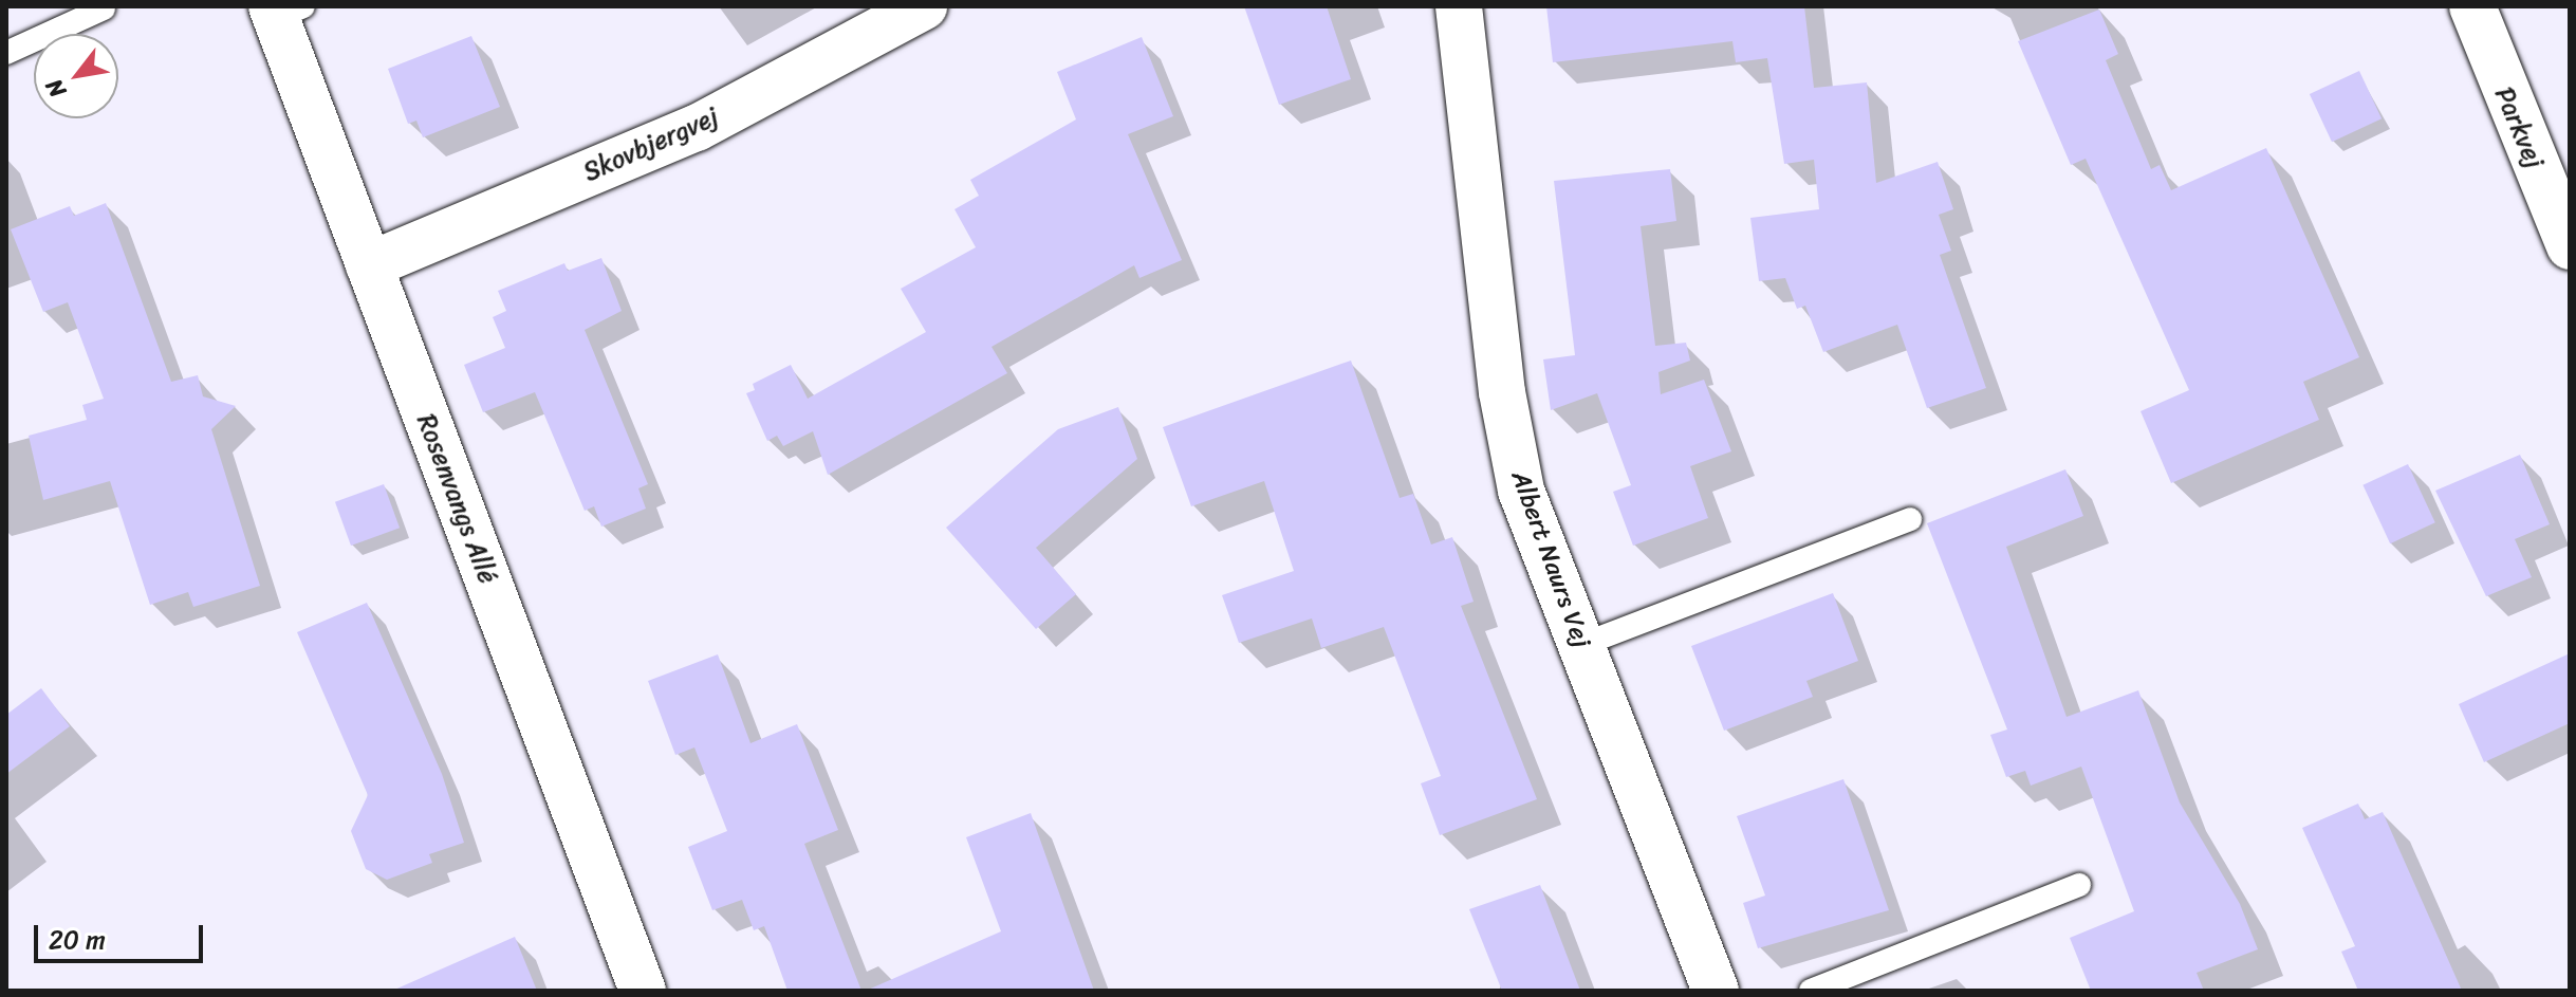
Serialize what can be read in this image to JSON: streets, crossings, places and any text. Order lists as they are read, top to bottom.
{
  "streets": {
    "street": [
      "Parkvej",
      "Skovbjergvej",
      "Rosenvangs Allé",
      "Albert Naurs Vej"
    ]
  },
  "crossings": [
    ["Skovbjergvej", "Rosenvangs Allé"]
  ],
  "scale_bar": "20 m",
  "north": "bottom left"
}
